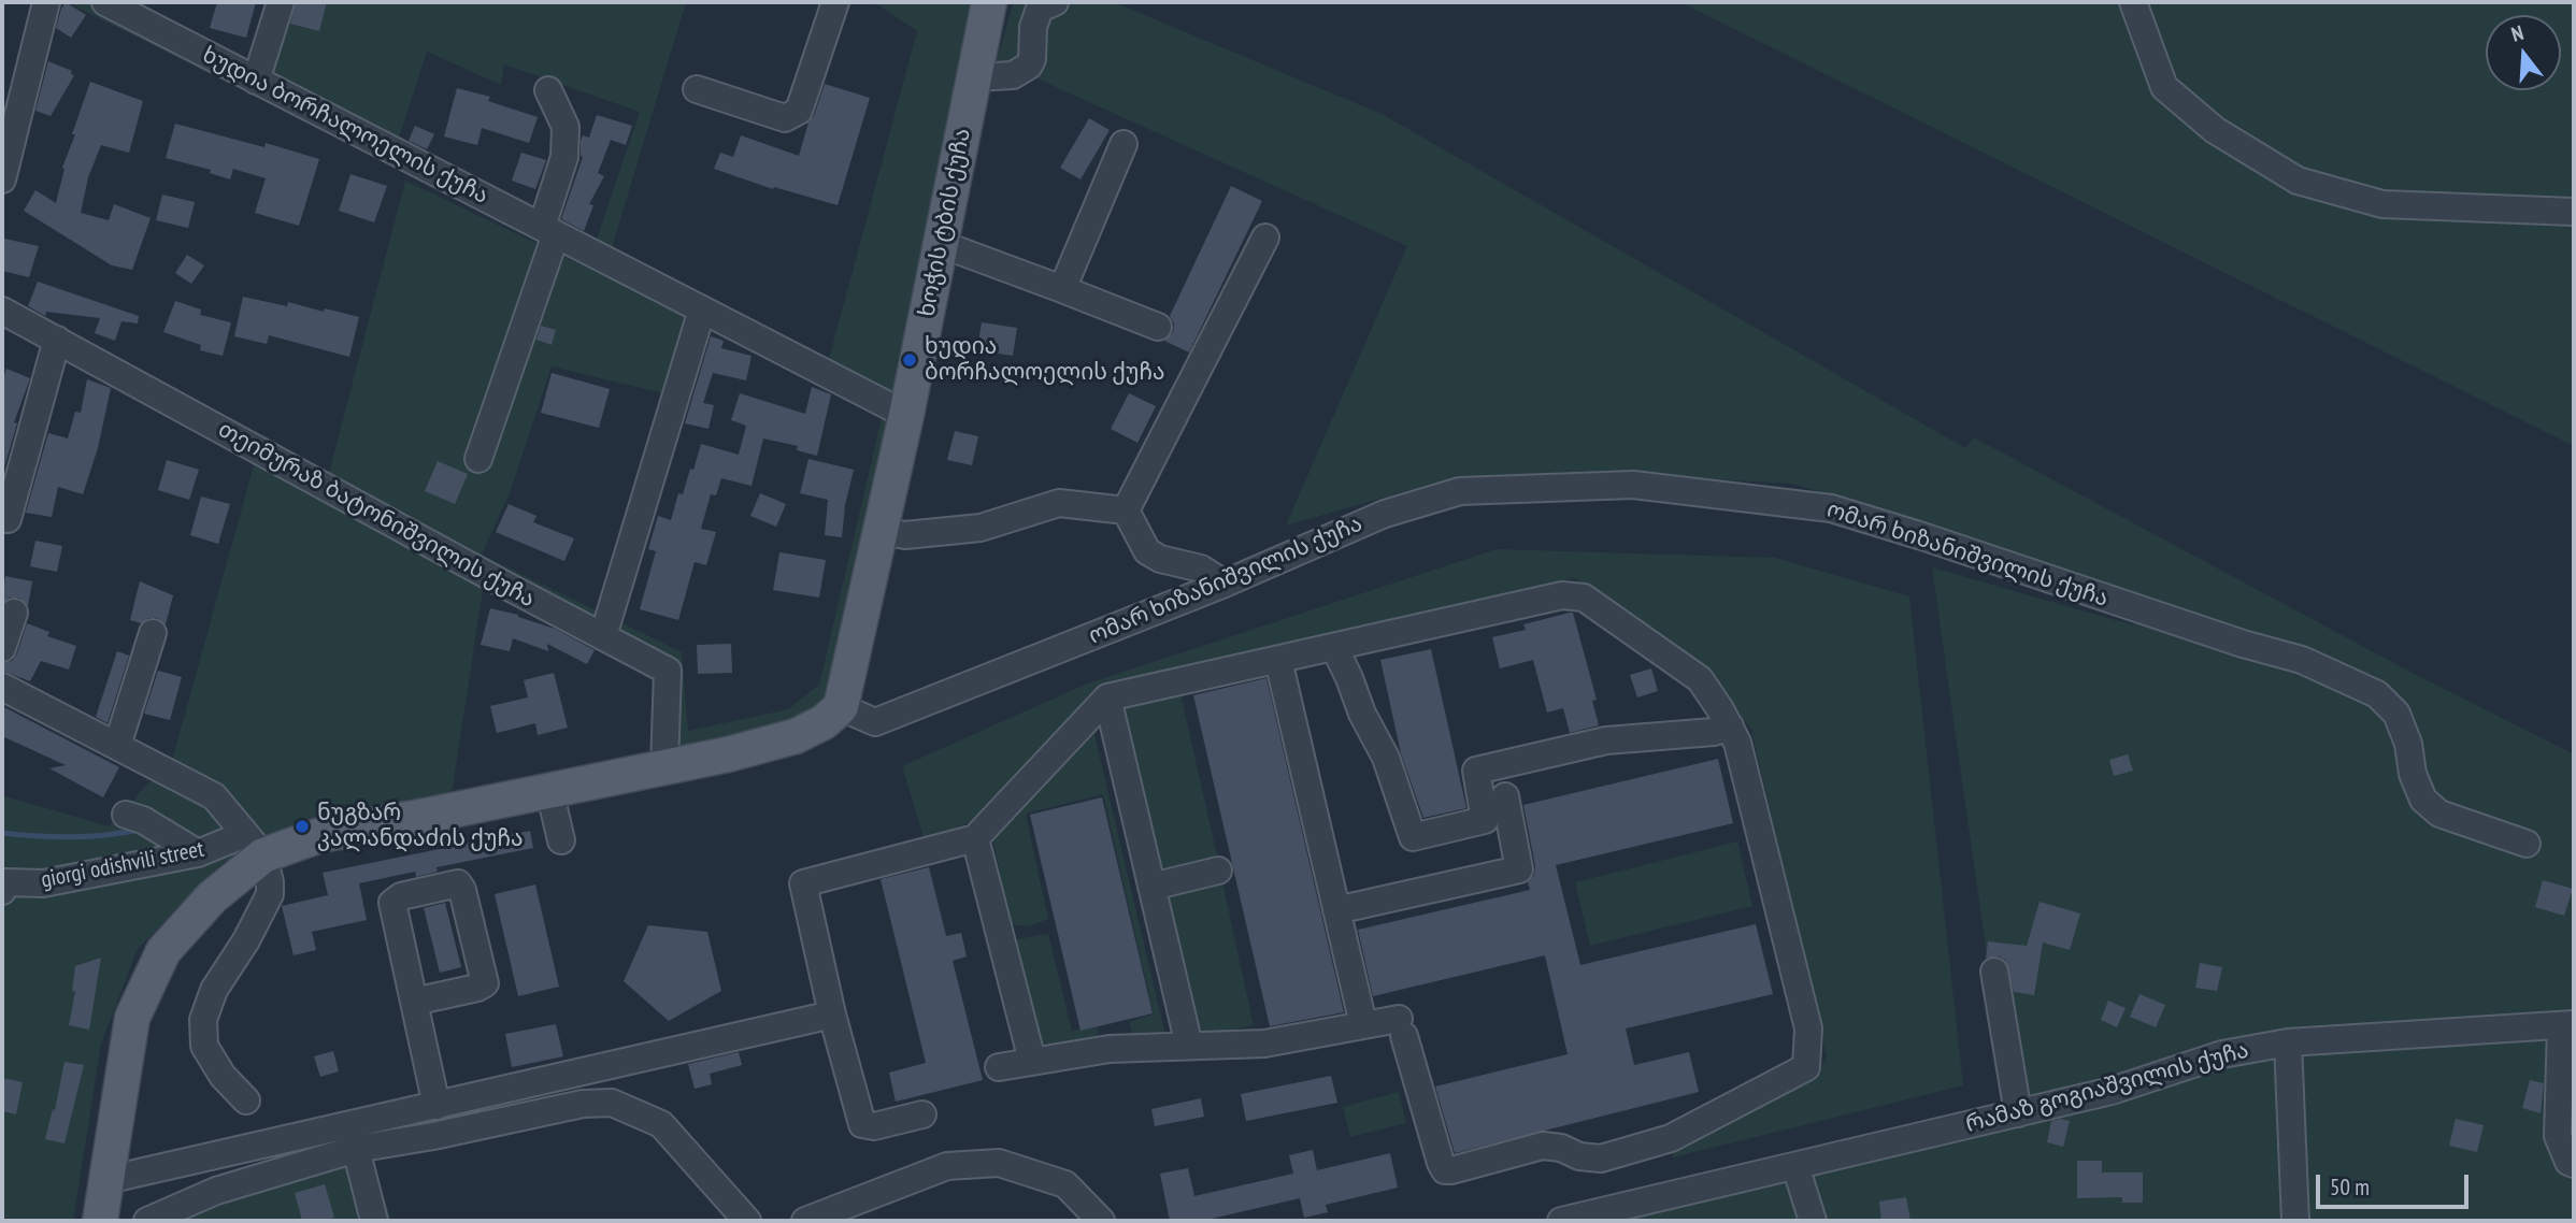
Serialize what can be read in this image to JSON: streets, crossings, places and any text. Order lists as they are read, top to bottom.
{
  "streets": {
    "main road": ["ხოჭის ტბის ქუჩა"],
    "street": [
      "ხუდია ბორჩალოელის ქუჩა",
      "თეიმურაზ ბატონიშვილის ქუჩა",
      "ომარ ხიზანიშვილის ქუჩა",
      "giorgi odishvili street",
      "რამაზ გოგიაშვილის ქუჩა"
    ]
  },
  "crossings": [
    ["ხუდია ბორჩალოელის ქუჩა", "ხოჭის ტბის ქუჩა"],
    ["ხოჭის ტბის ქუჩა", "ომარ ხიზანიშვილის ქუჩა"]
  ],
  "places": ["ხუდია ბორჩალოელის ქუჩა", "ნუგზარ კალანდაძის ქუჩა"],
  "scale_bar": "50 m",
  "north": "top"
}
